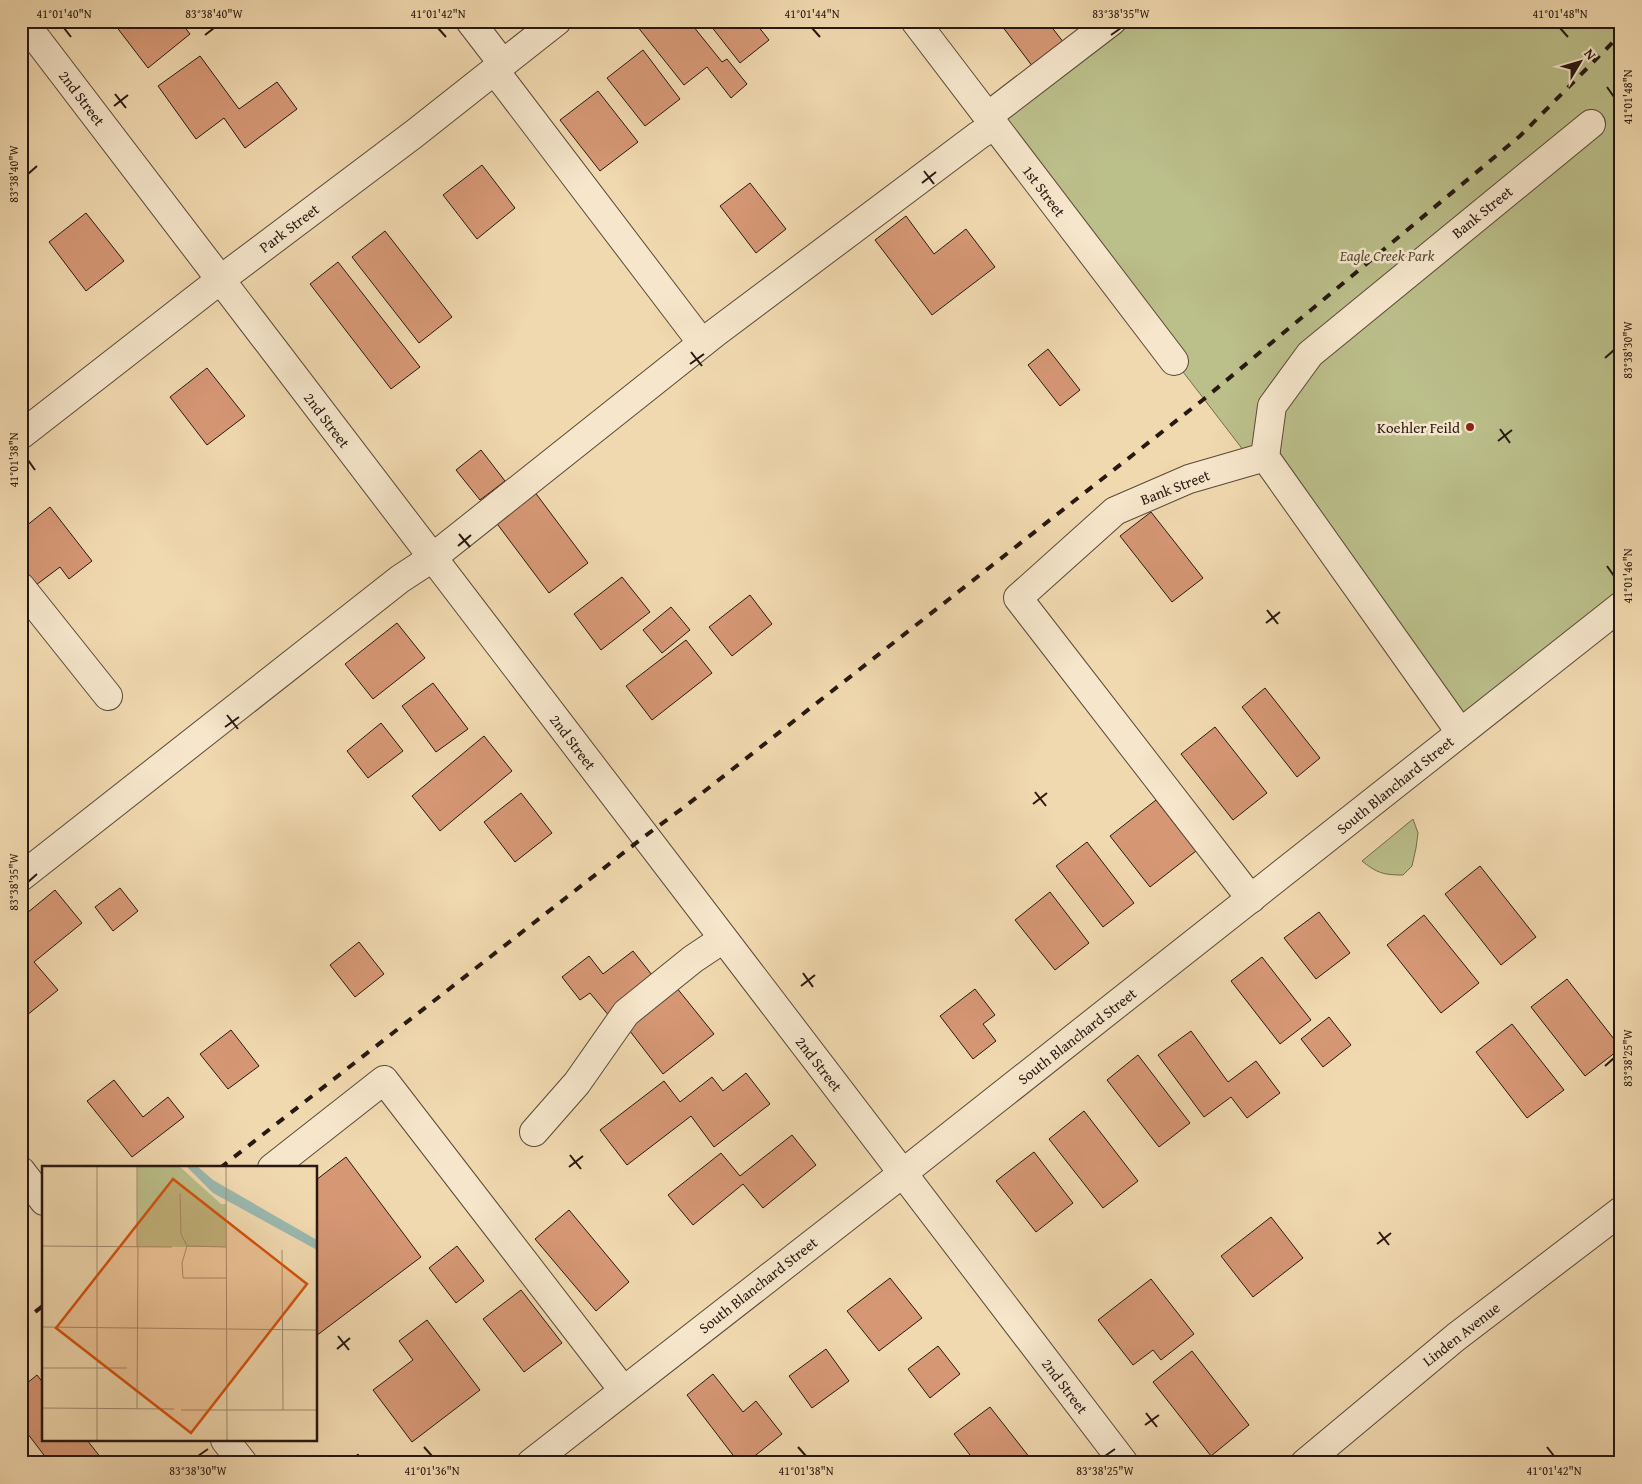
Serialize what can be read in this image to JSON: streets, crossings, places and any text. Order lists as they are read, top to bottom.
{
  "streets": {
    "street": [
      "2nd Street",
      "1st Street",
      "Bank Street",
      "Park Street",
      "South Blanchard Street",
      "Linden Avenue"
    ]
  },
  "crossings": [
    ["2nd Street", "Park Street"],
    ["2nd Street", "South Blanchard Street"],
    ["Bank Street", "South Blanchard Street"]
  ],
  "parks": ["Eagle Creek Park"],
  "places": ["Koehler Feild"],
  "north": "top right",
  "coordinates": [
    "41°01'40\"N",
    "83°38'40\"W",
    "41°01'42\"N",
    "41°01'44\"N",
    "83°38'35\"W",
    "41°01'48\"N",
    "83°38'30\"W",
    "41°01'38\"N",
    "41°01'46\"N",
    "83°38'25\"W",
    "41°01'36\"N"
  ]
}
